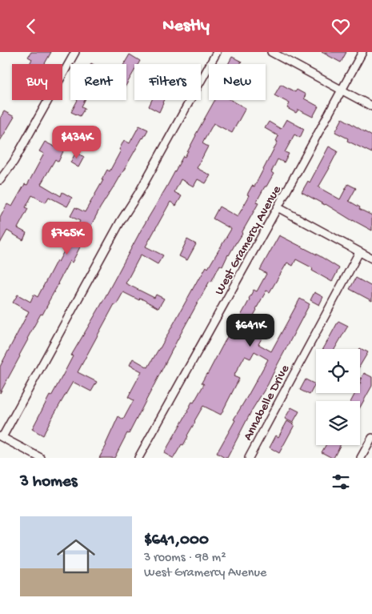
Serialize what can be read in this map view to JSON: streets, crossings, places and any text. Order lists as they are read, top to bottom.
{
  "streets": {
    "street": ["West Gramercy Avenue", "Annabelle Drive"]
  },
  "page": {
    "header": "Nestly",
    "chip": [
      "Buy",
      "Rent",
      "Filters",
      "New"
    ],
    "price": ["$434K", "$765K", "$641K"],
    "heading": "3 homes",
    "list": [
      {
        "name": "$641,000",
        "note": "3 rooms · 98 m² · West Gramercy Avenue"
      }
    ]
  }
}
